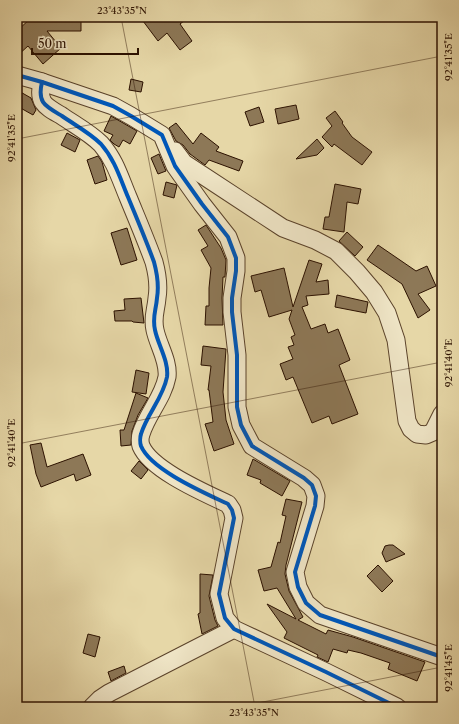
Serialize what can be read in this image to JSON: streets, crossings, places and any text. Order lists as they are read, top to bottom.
{
  "scale_bar": "50 m",
  "coordinates": [
    "23°43'35\"N",
    "92°41'35\"E",
    "92°41'40\"E",
    "92°41'45\"E"
  ]
}
